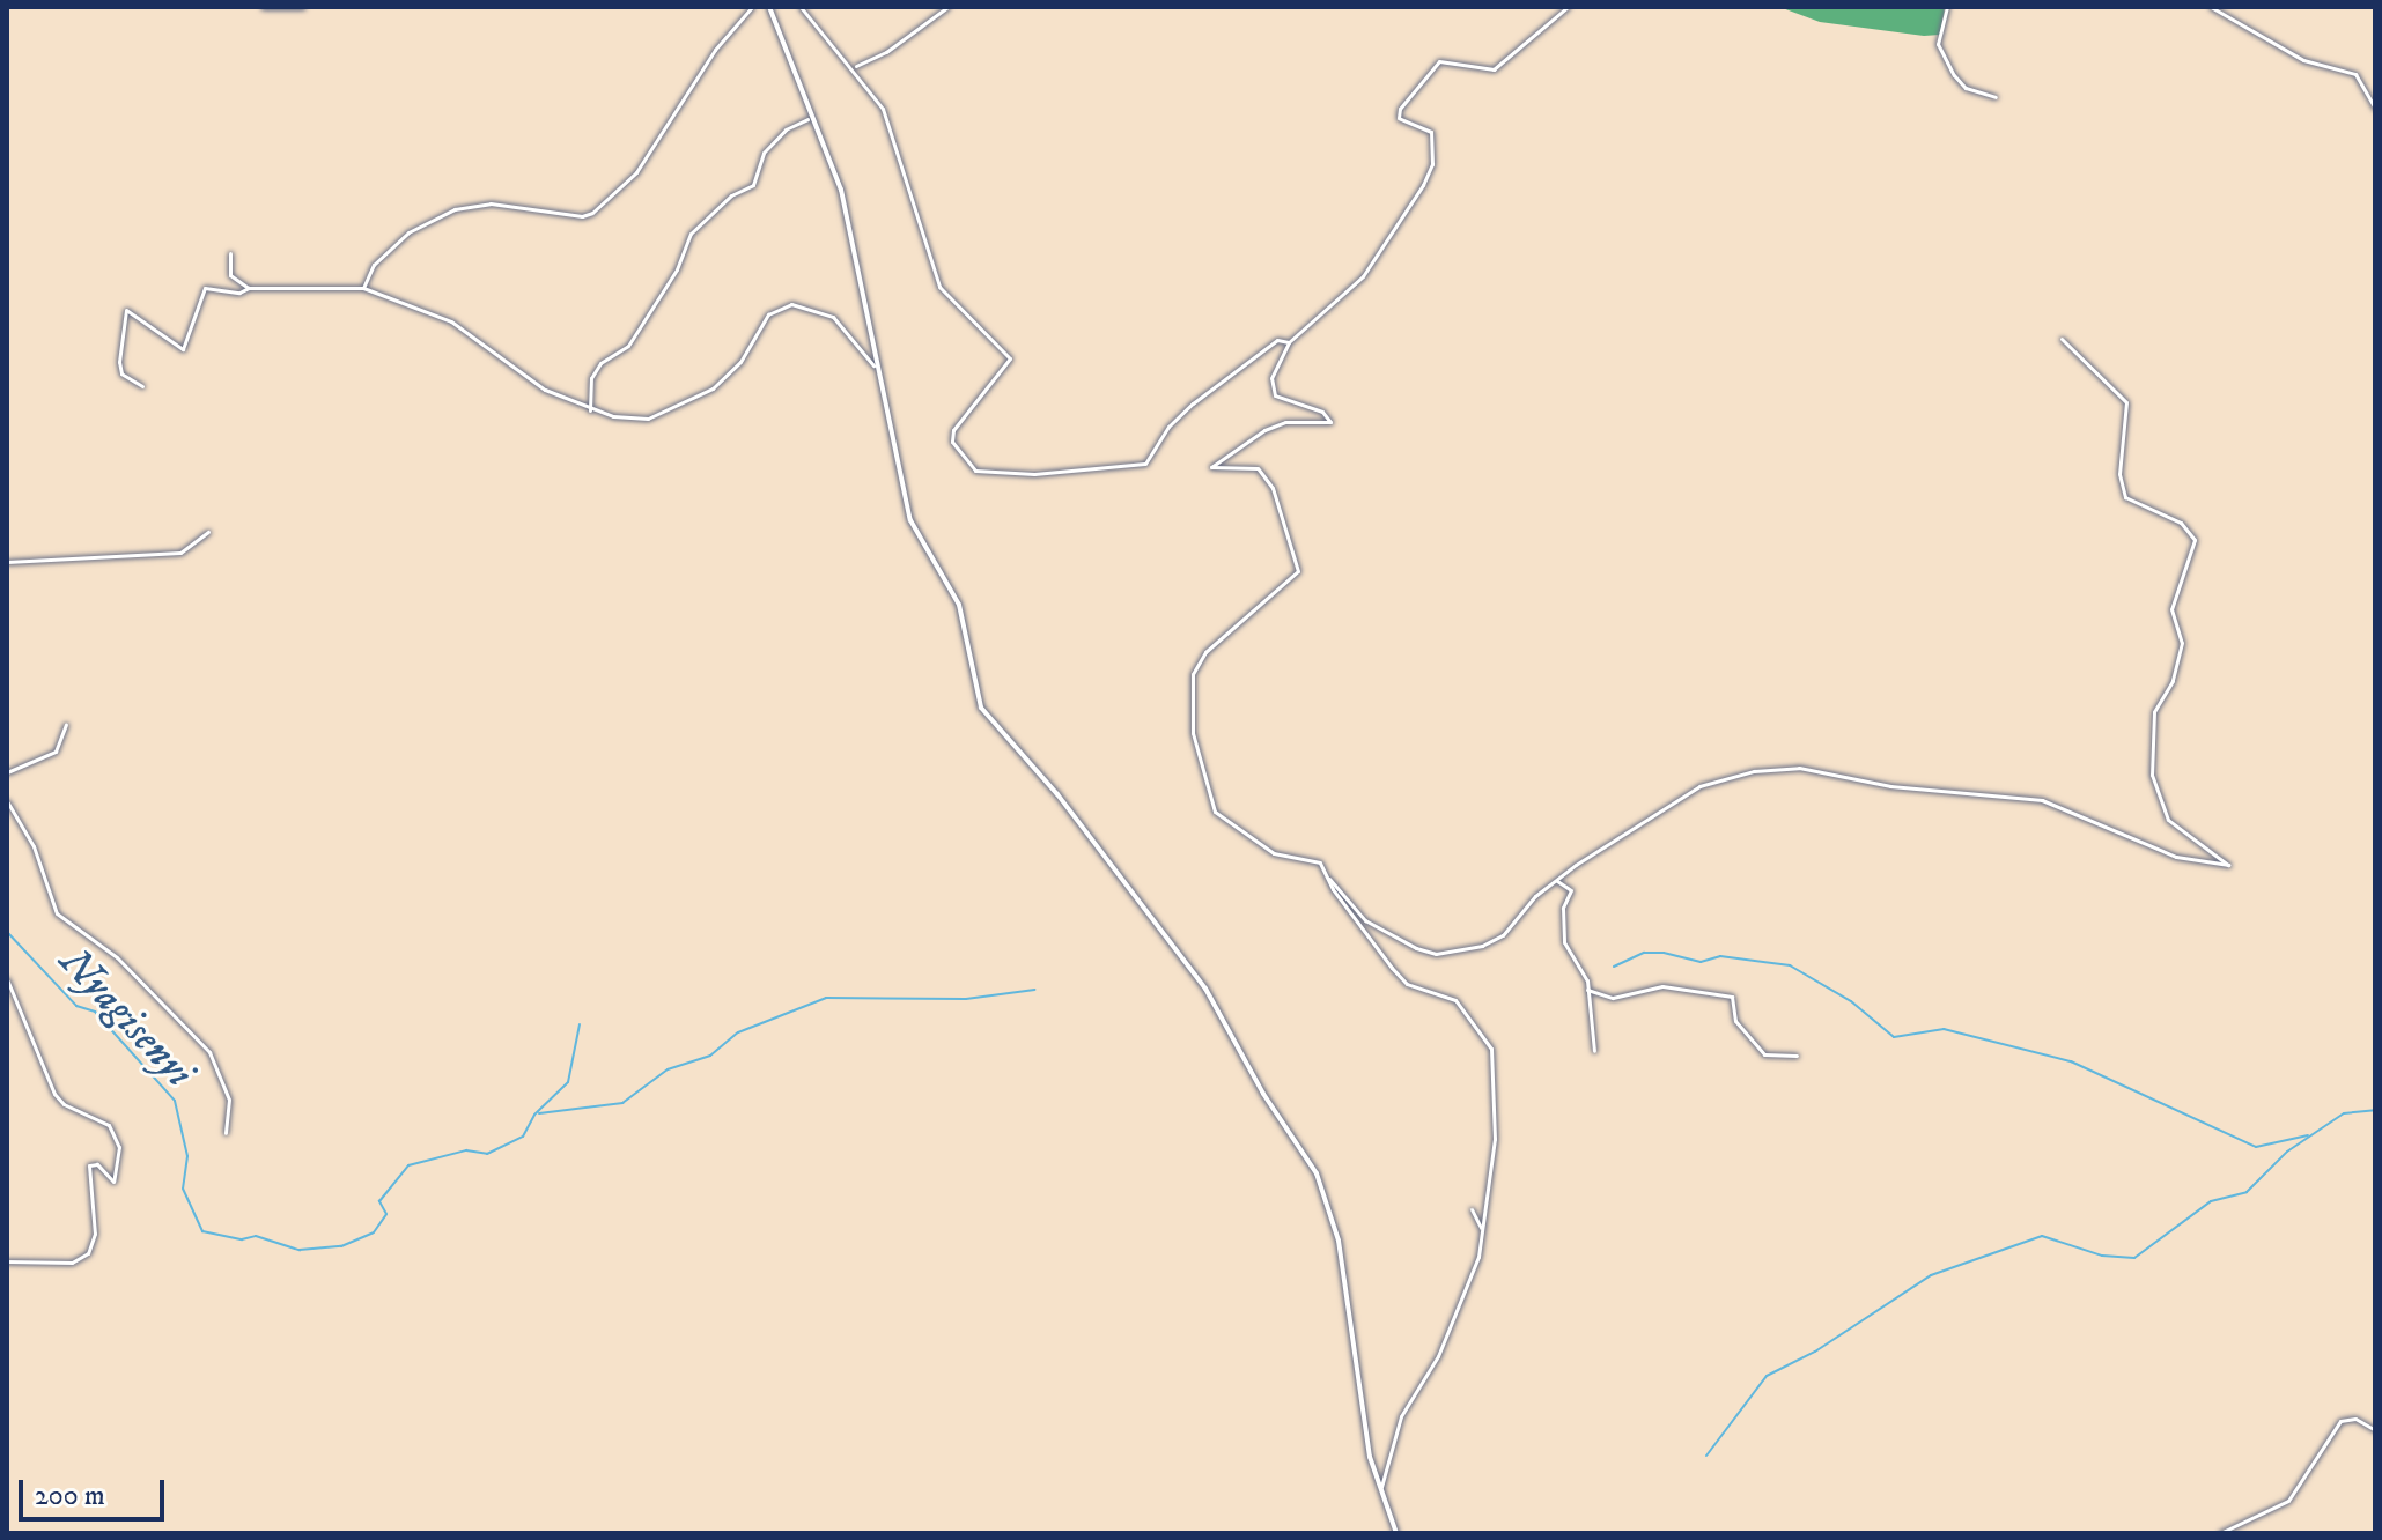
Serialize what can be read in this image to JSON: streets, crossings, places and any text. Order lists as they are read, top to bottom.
{
  "water": ["Nyagisenyi"],
  "scale_bar": "200 m"
}
